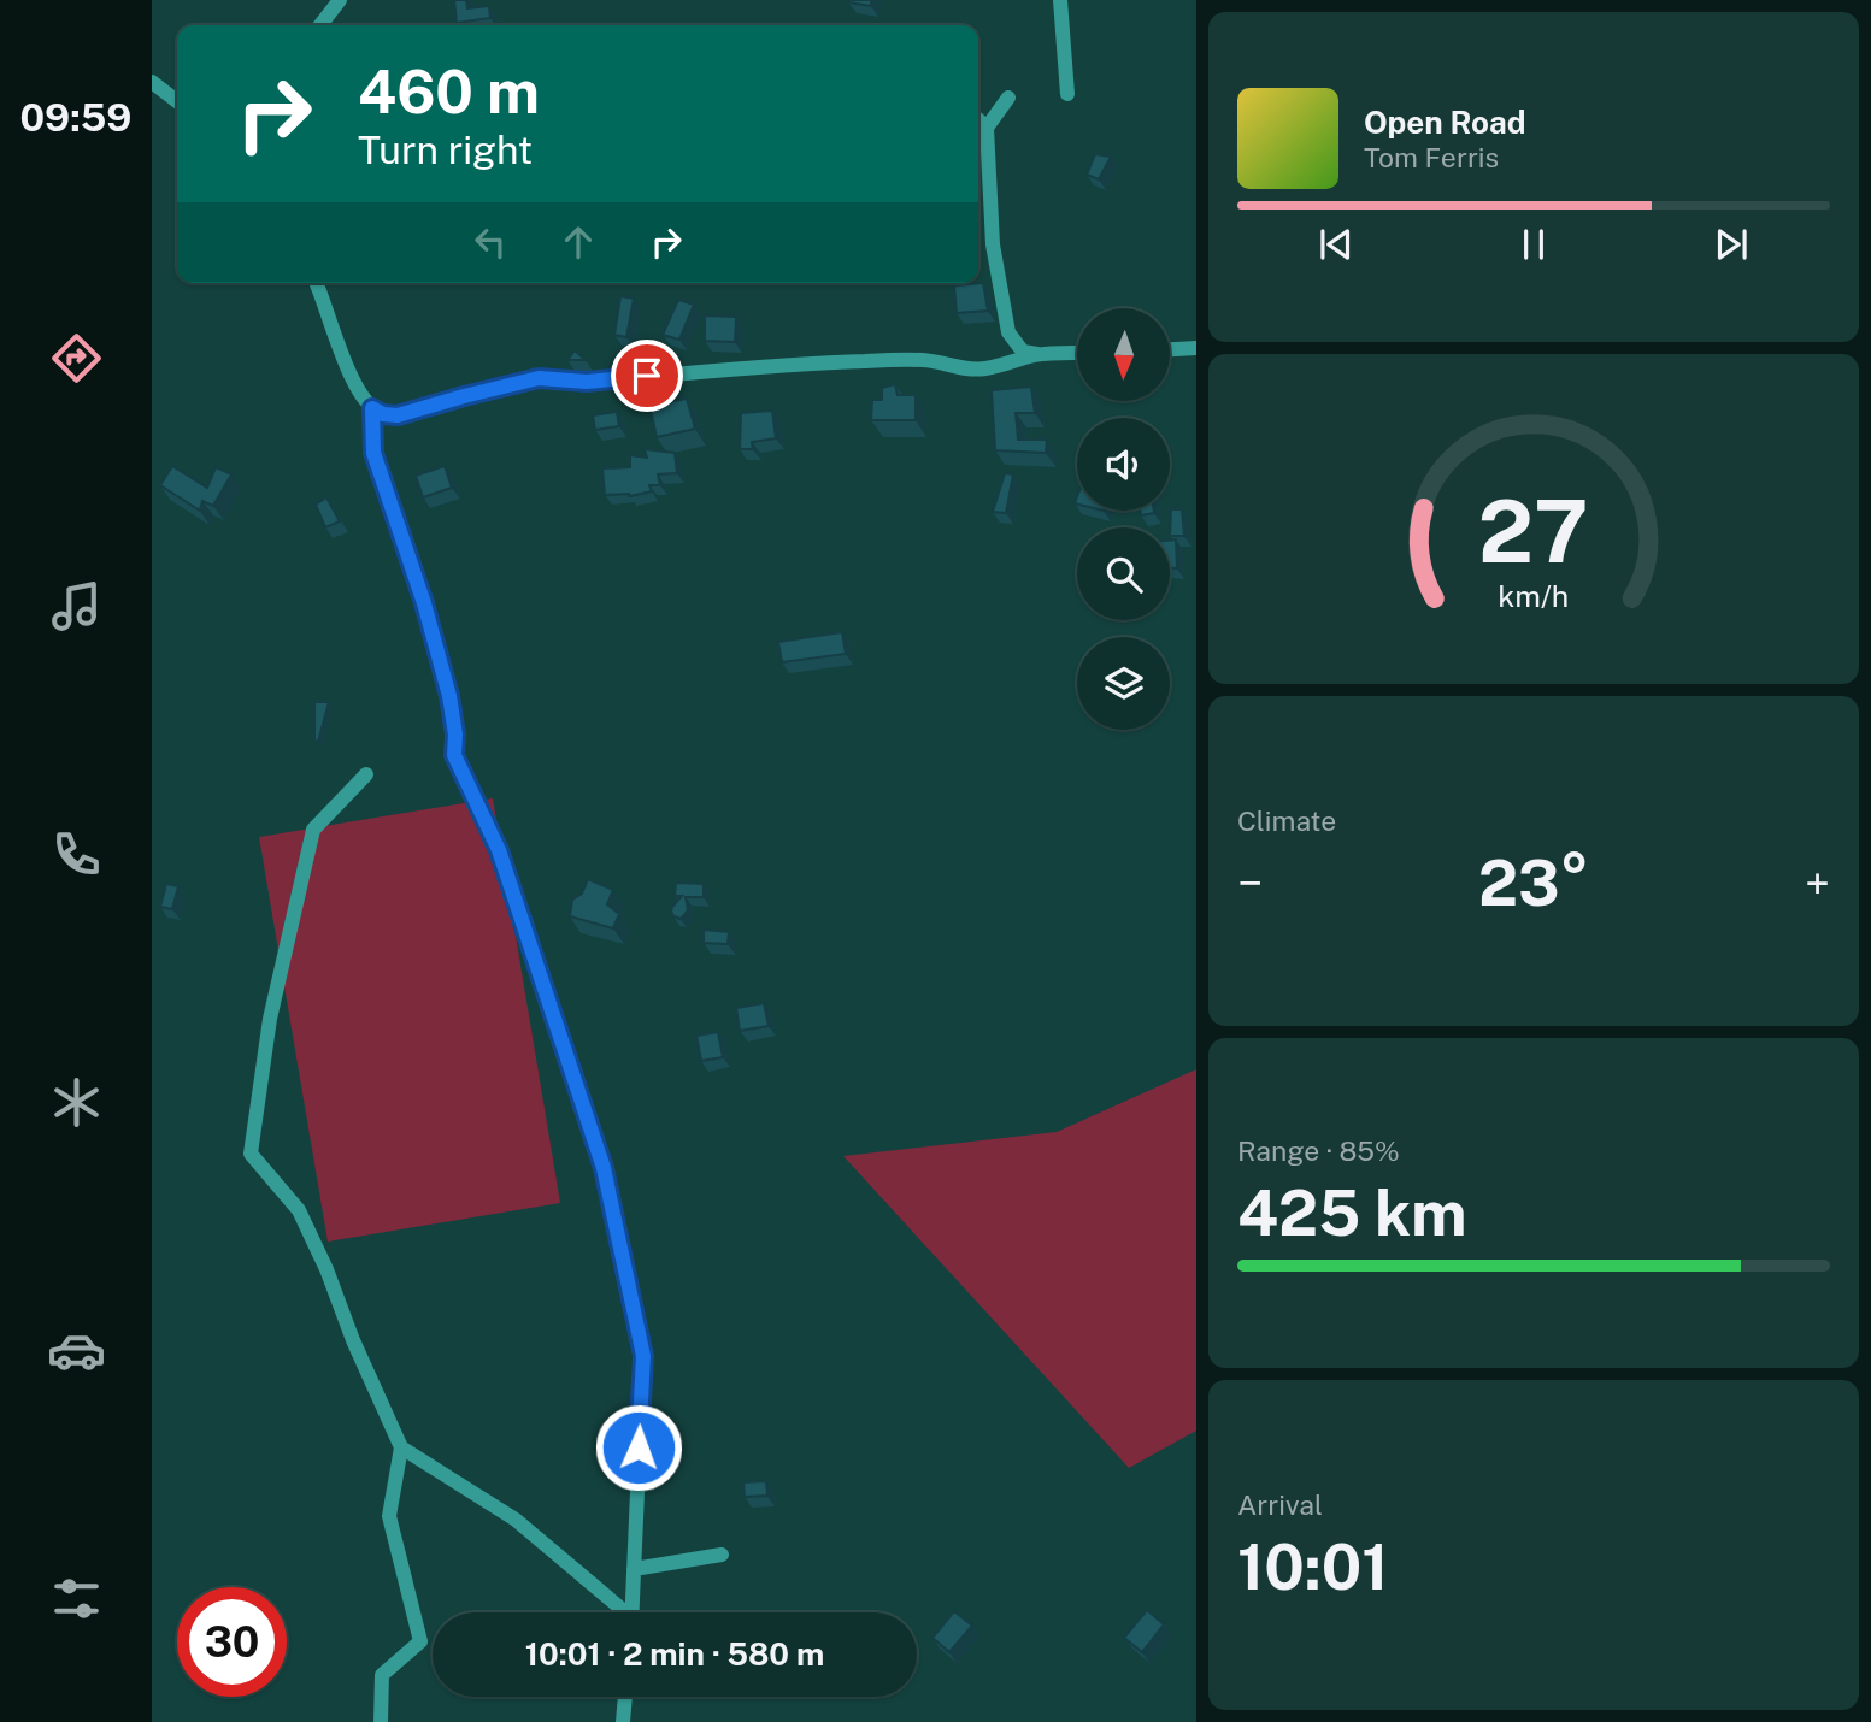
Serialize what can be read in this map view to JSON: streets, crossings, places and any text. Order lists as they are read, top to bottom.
{
  "north": "bottom",
  "page": {
    "tabs": "09:59",
    "turn": ["460 m", "Turn right"],
    "song": ["Open Road", "Tom Ferris"],
    "tile": [
      "Climate",
      ["Range · 85%", "425 km"],
      ["Arrival", "10:01"]
    ],
    "heat": ["−", "23°", "+"],
    "limit": "30",
    "trip": "10:01 · 2 min · 580 m",
    "gauge": ["27", "km/h"]
  }
}
